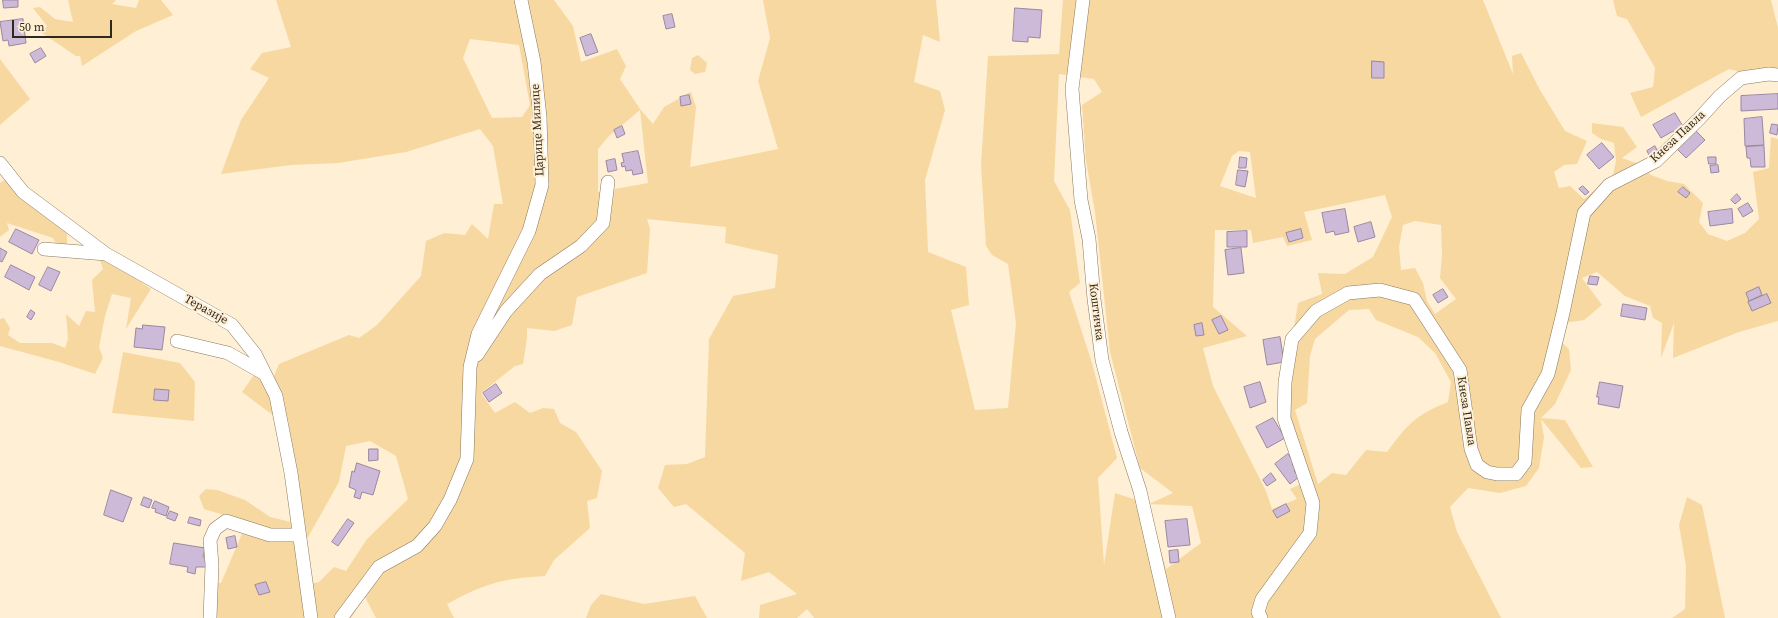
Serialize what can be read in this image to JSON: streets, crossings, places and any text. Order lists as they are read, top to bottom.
{
  "streets": {
    "street": [
      "Царице Милице",
      "Кнеза Павла",
      "Теразије",
      "Коштичка"
    ]
  },
  "scale_bar": "50 m"
}
